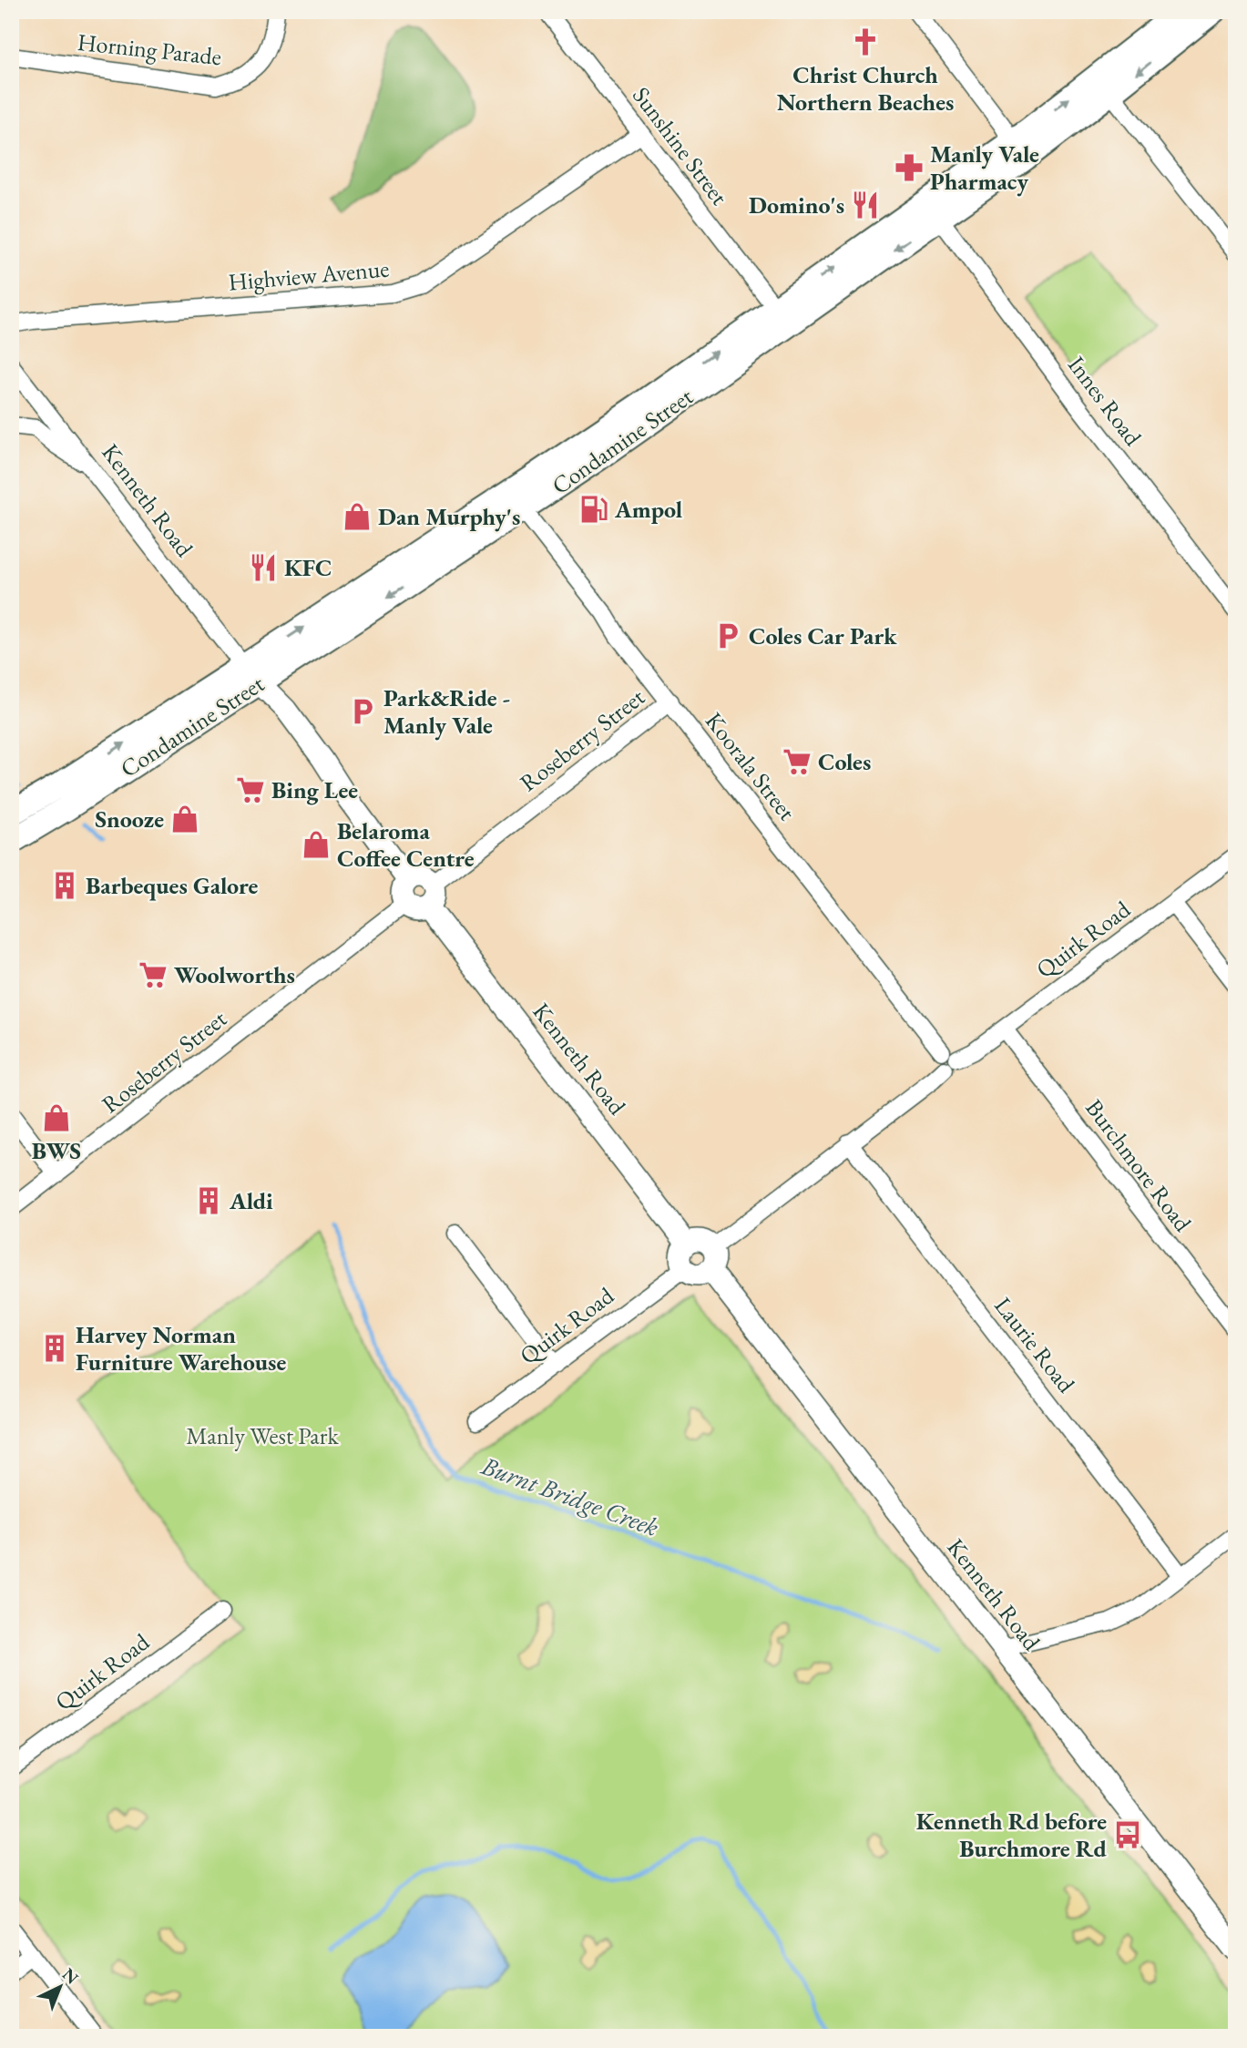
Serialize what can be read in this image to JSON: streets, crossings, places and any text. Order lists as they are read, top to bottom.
{
  "streets": {
    "highway": ["Condamine Street"],
    "main road": ["Kenneth Road"],
    "street": [
      "Horning Parade",
      "Sunshine Street",
      "Highview Avenue",
      "Innes Road",
      "Roseberry Street",
      "Koorala Street",
      "Quirk Road",
      "Burchmore Road",
      "Laurie Road"
    ]
  },
  "crossings": [
    ["Sunshine Street", "Highview Avenue"],
    ["Sunshine Street", "Condamine Street"],
    ["Innes Road", "Condamine Street"],
    ["Condamine Street", "Kenneth Road"],
    ["Condamine Street", "Koorala Street"],
    ["Kenneth Road", "Roseberry Street"],
    ["Kenneth Road", "Quirk Road"],
    ["Roseberry Street", "Koorala Street"],
    ["Koorala Street", "Quirk Road"],
    ["Quirk Road", "Burchmore Road"]
  ],
  "water": ["Burnt Bridge Creek"],
  "parks": ["Manly West Park"],
  "places": {
    "church": ["Christ Church Northern Beaches"],
    "pharmacy": ["Manly Vale Pharmacy"],
    "restaurant": ["Domino's", "KFC"],
    "fuel station": ["Ampol"],
    "shop": [
      "Dan Murphy's",
      "Snooze",
      "Belaroma Coffee Centre",
      "BWS"
    ],
    "parking": ["Coles Car Park", "Park&Ride - Manly Vale"],
    "supermarket": ["Coles", "Bing Lee", "Woolworths"],
    "building": ["Barbeques Galore", "Aldi", "Harvey Norman Furniture Warehouse"],
    "bus stop": ["Kenneth Rd before Burchmore Rd"]
  },
  "north": "top right"
}
